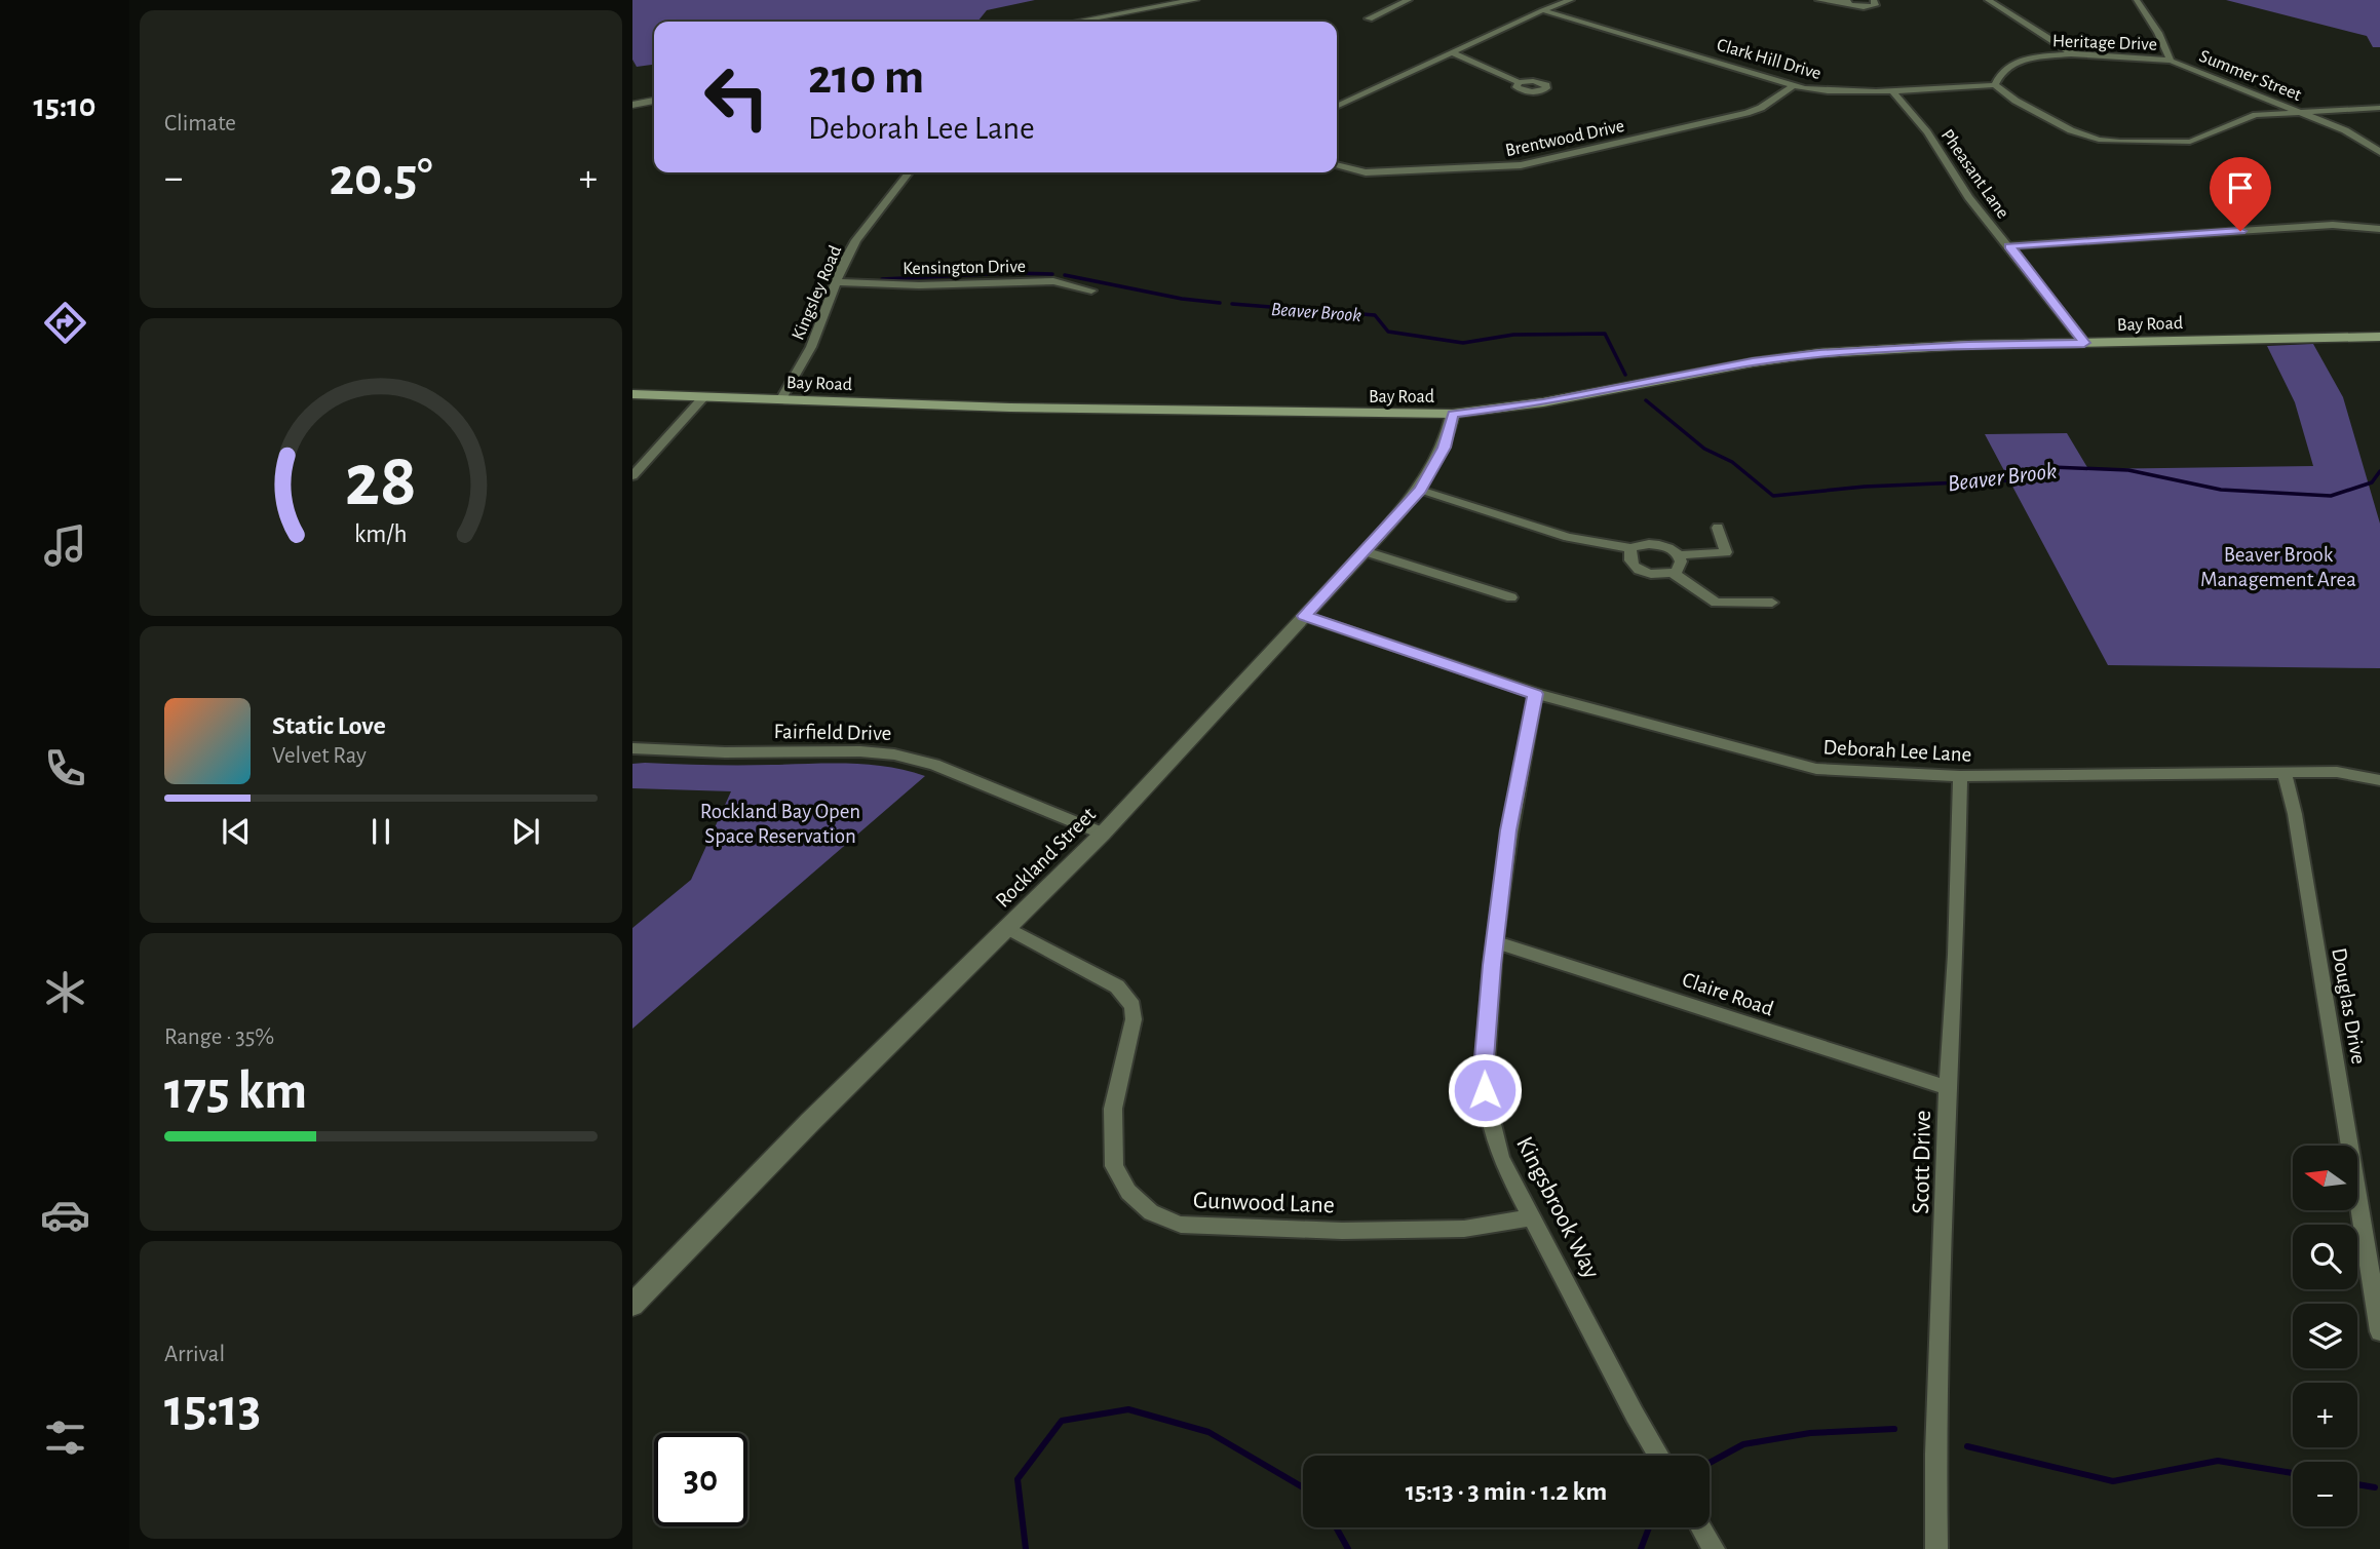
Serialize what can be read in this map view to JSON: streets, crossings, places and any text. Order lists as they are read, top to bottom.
{
  "streets": {
    "main road": ["Bay Road"],
    "street": [
      "Heritage Drive",
      "Clark Hill Drive",
      "Summer Street",
      "Brentwood Drive",
      "Pheasant Lane",
      "Kensington Drive",
      "Kingsley Road",
      "Fairfield Drive",
      "Deborah Lee Lane",
      "Rockland Street",
      "Claire Road",
      "Douglas Drive",
      "Scott Drive",
      "Gunwood Lane",
      "Kingsbrook Way"
    ]
  },
  "crossings": [
    ["Heritage Drive", "Clark Hill Drive"],
    ["Heritage Drive", "Summer Street"],
    ["Clark Hill Drive", "Brentwood Drive"],
    ["Clark Hill Drive", "Pheasant Lane"],
    ["Pheasant Lane", "Bay Road"],
    ["Kensington Drive", "Kingsley Road"],
    ["Kingsley Road", "Bay Road"],
    ["Bay Road", "Rockland Street"],
    ["Fairfield Drive", "Rockland Street"],
    ["Deborah Lee Lane", "Rockland Street"],
    ["Deborah Lee Lane", "Douglas Drive"],
    ["Deborah Lee Lane", "Scott Drive"],
    ["Deborah Lee Lane", "Kingsbrook Way"],
    ["Rockland Street", "Gunwood Lane"],
    ["Claire Road", "Scott Drive"],
    ["Claire Road", "Kingsbrook Way"],
    ["Gunwood Lane", "Kingsbrook Way"]
  ],
  "water": ["Beaver Brook"],
  "parks": ["Beaver Brook Management Area", "Rockland Bay Open Space Reservation"],
  "north": "left",
  "page": {
    "tabs": "15:10",
    "tile": [
      "Climate",
      ["Range · 35%", "175 km"],
      ["Arrival", "15:13"]
    ],
    "turn": ["210 m", "Deborah Lee Lane"],
    "heat": ["−", "20.5°", "+"],
    "song": ["Static Love", "Velvet Ray"],
    "map_buttons": ["+", "−"],
    "limit": "30",
    "trip": "15:13 · 3 min · 1.2 km",
    "gauge": ["28", "km/h"]
  }
}
